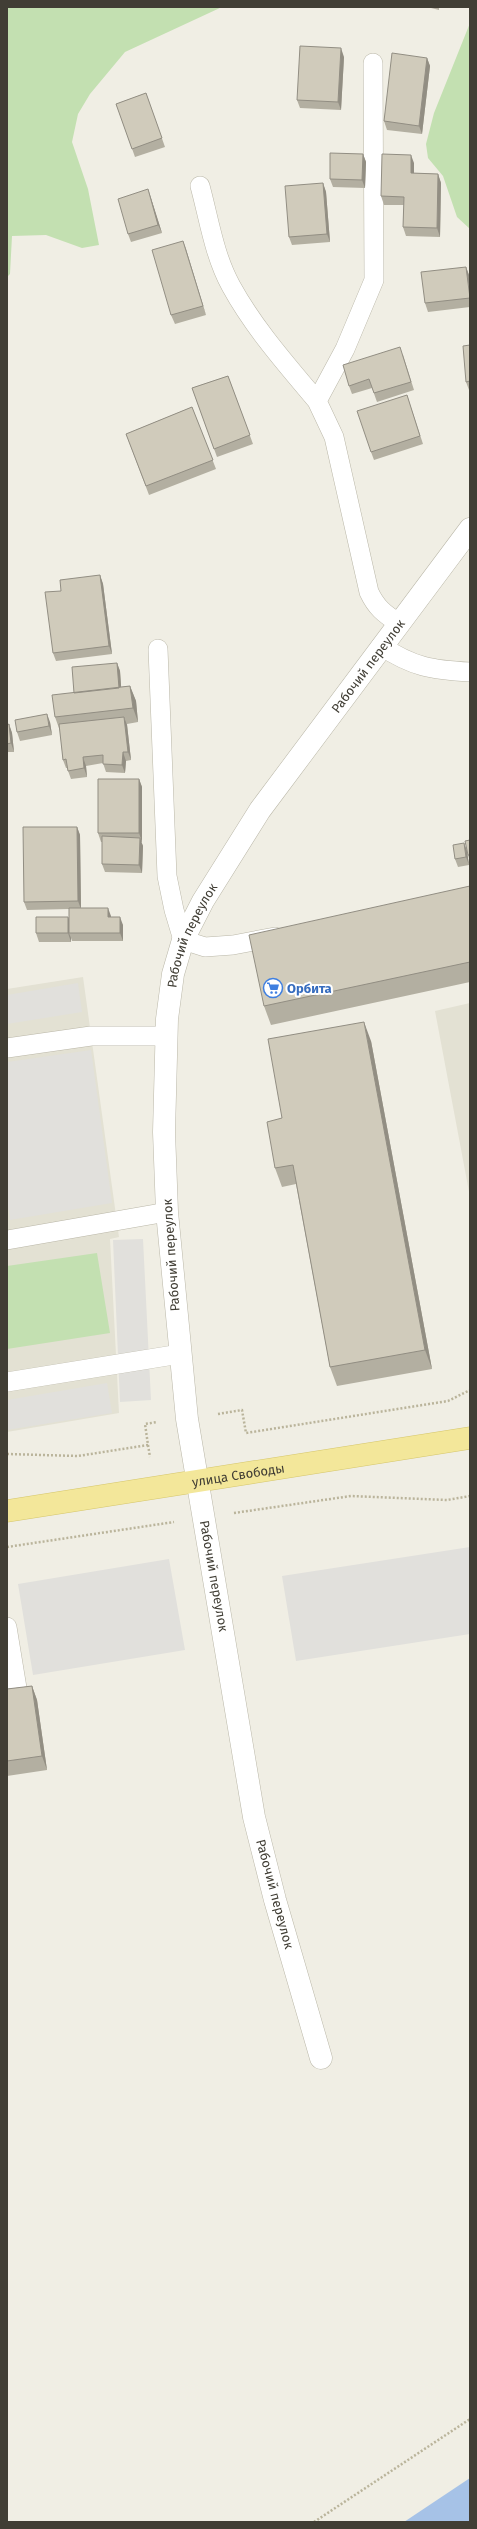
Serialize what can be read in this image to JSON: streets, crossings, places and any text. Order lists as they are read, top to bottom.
{
  "streets": {
    "main road": ["улица Свободы"],
    "street": ["Рабочий переулок"]
  },
  "crossings": [
    ["Рабочий переулок", "улица Свободы"]
  ],
  "places": {
    "supermarket": ["Орбита"]
  }
}
